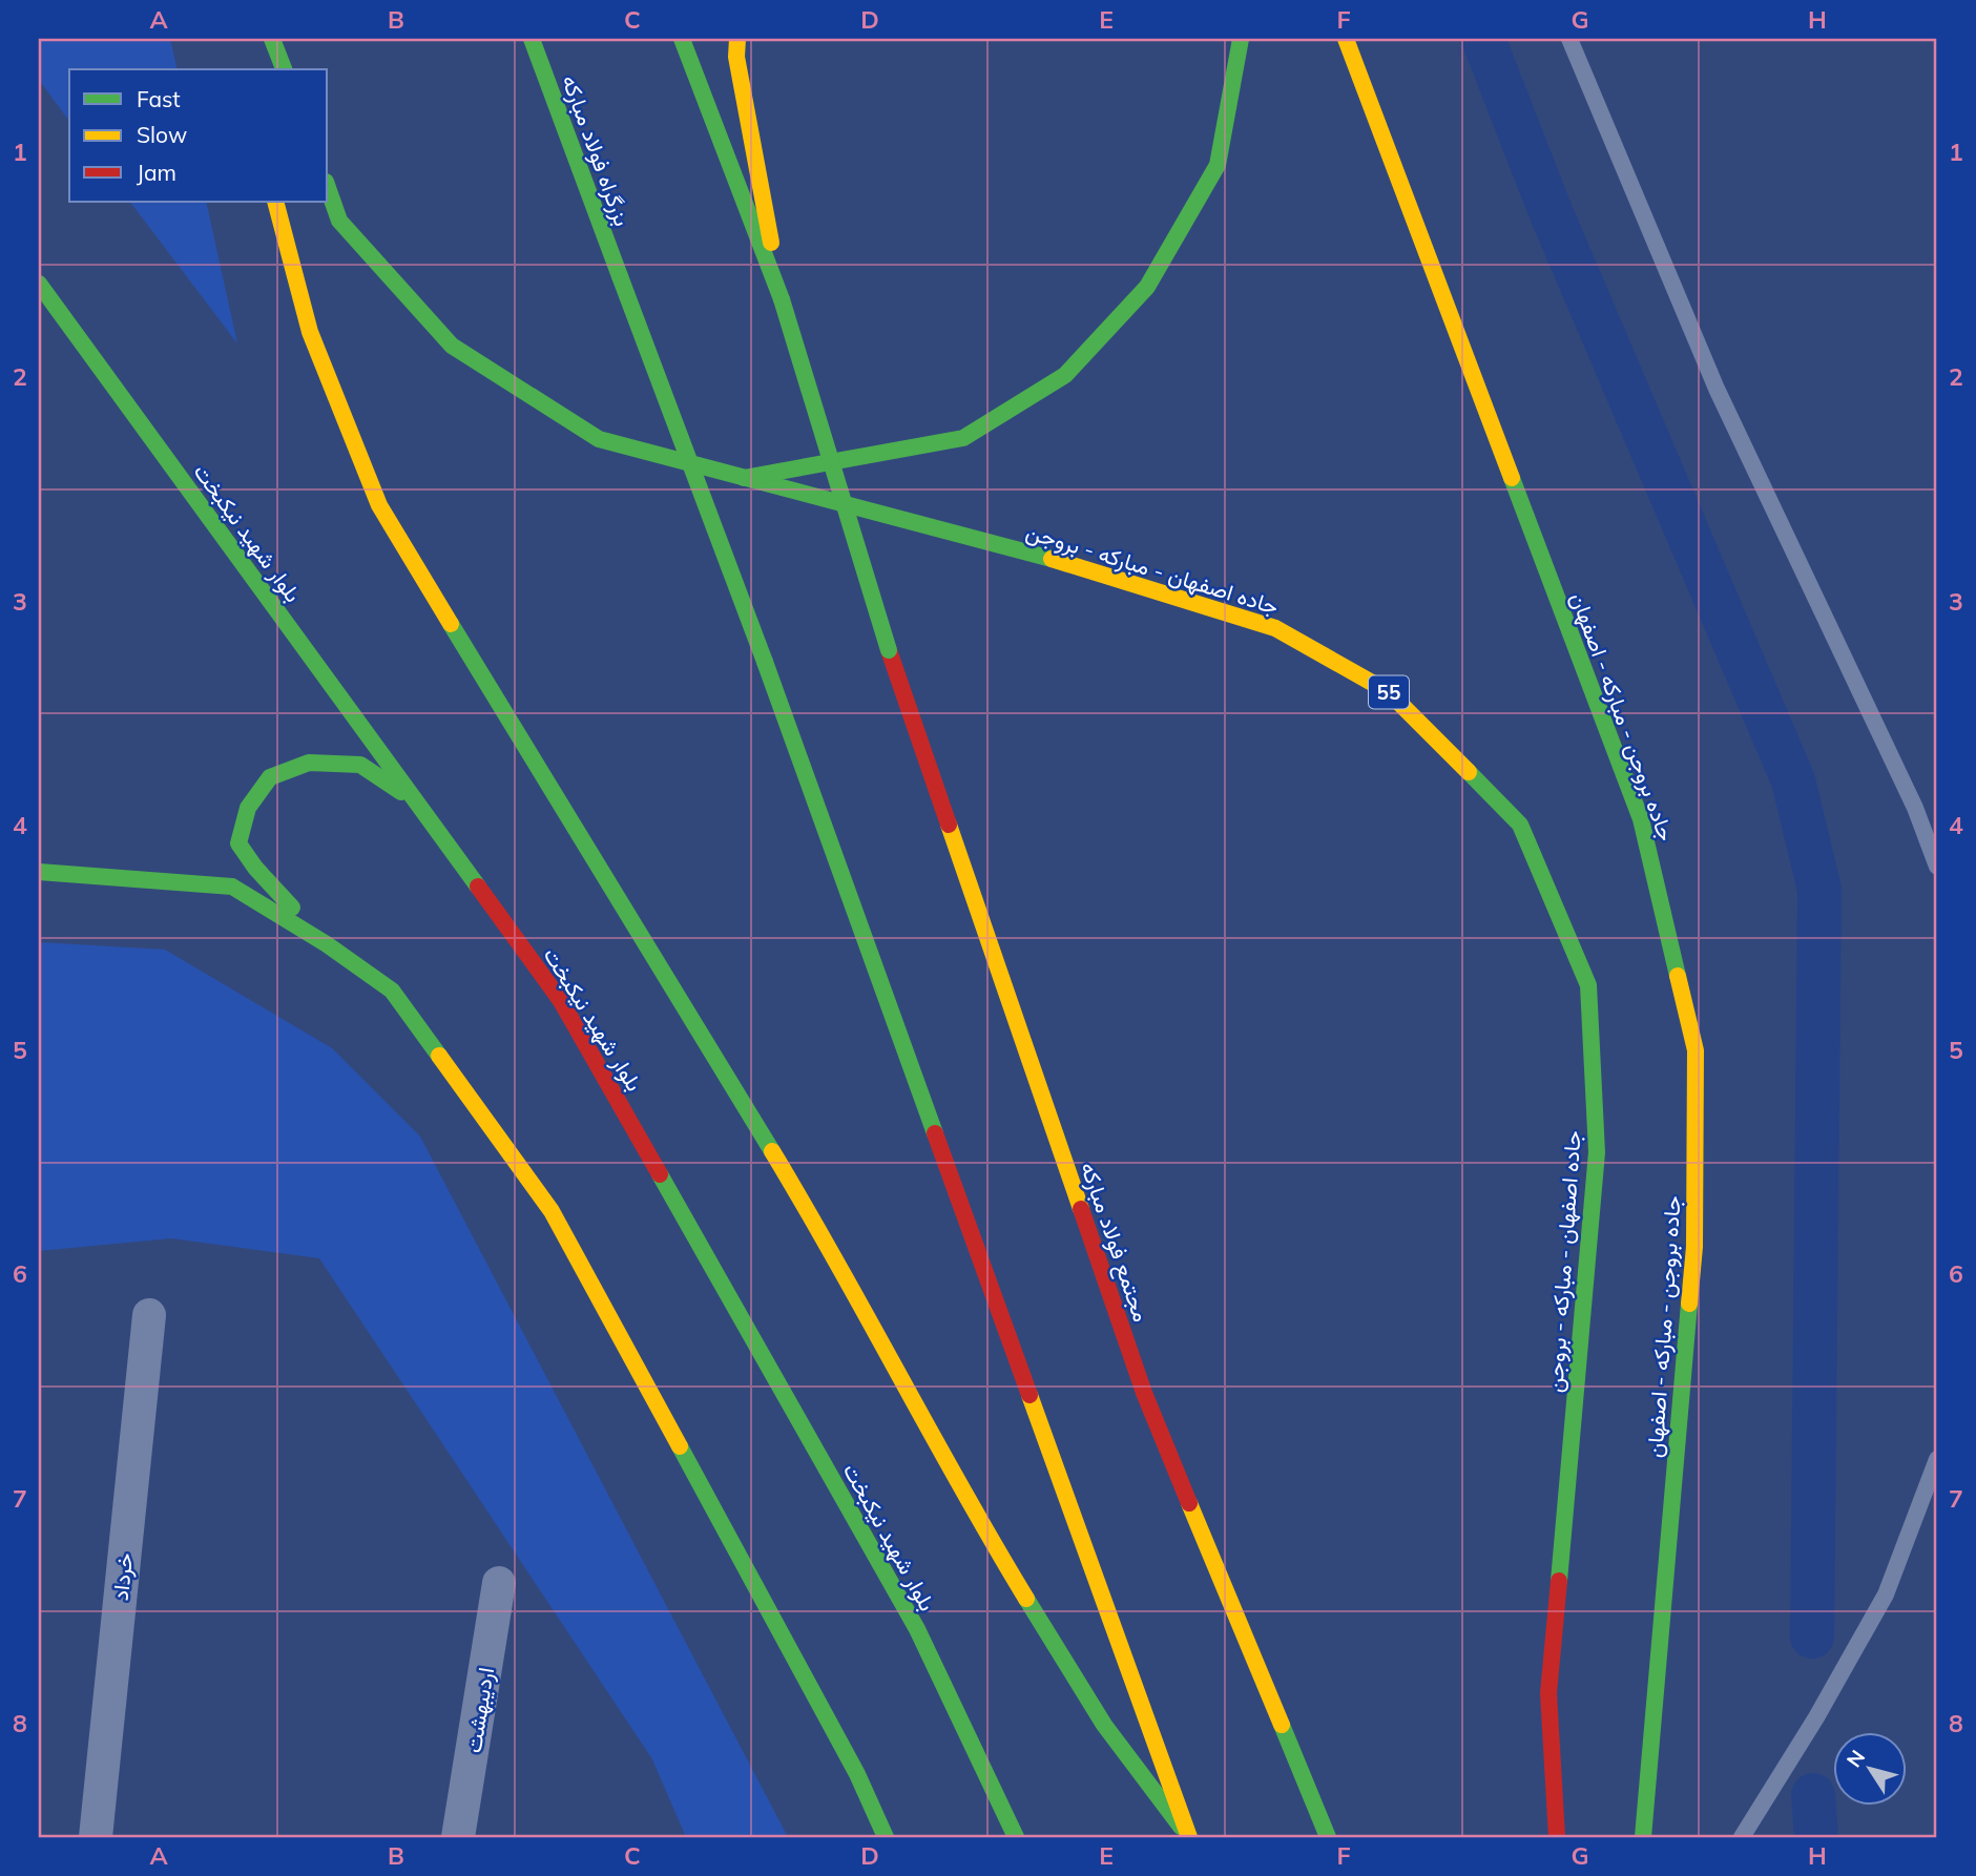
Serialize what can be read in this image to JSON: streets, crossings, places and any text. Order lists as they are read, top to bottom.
{
  "streets": {
    "main road": [
      "بزرگراه فولاد مبارکه",
      "بلوار شهید نیکبخت",
      "جاده اصفهان - مبارکه - بروجن",
      "55",
      "جاده بروجن - مبارکه - اصفهان",
      "مجتمع فولاد مبارکه"
    ],
    "street": ["خرداد", "اردیبهشت"]
  },
  "legend": ["Fast", "Slow", "Jam"],
  "north": "top left",
  "grid": {
    "columns": [
      "A",
      "B",
      "C",
      "D",
      "E",
      "F",
      "G",
      "H"
    ],
    "rows": [
      "1",
      "2",
      "3",
      "4",
      "5",
      "6",
      "7",
      "8"
    ]
  }
}
